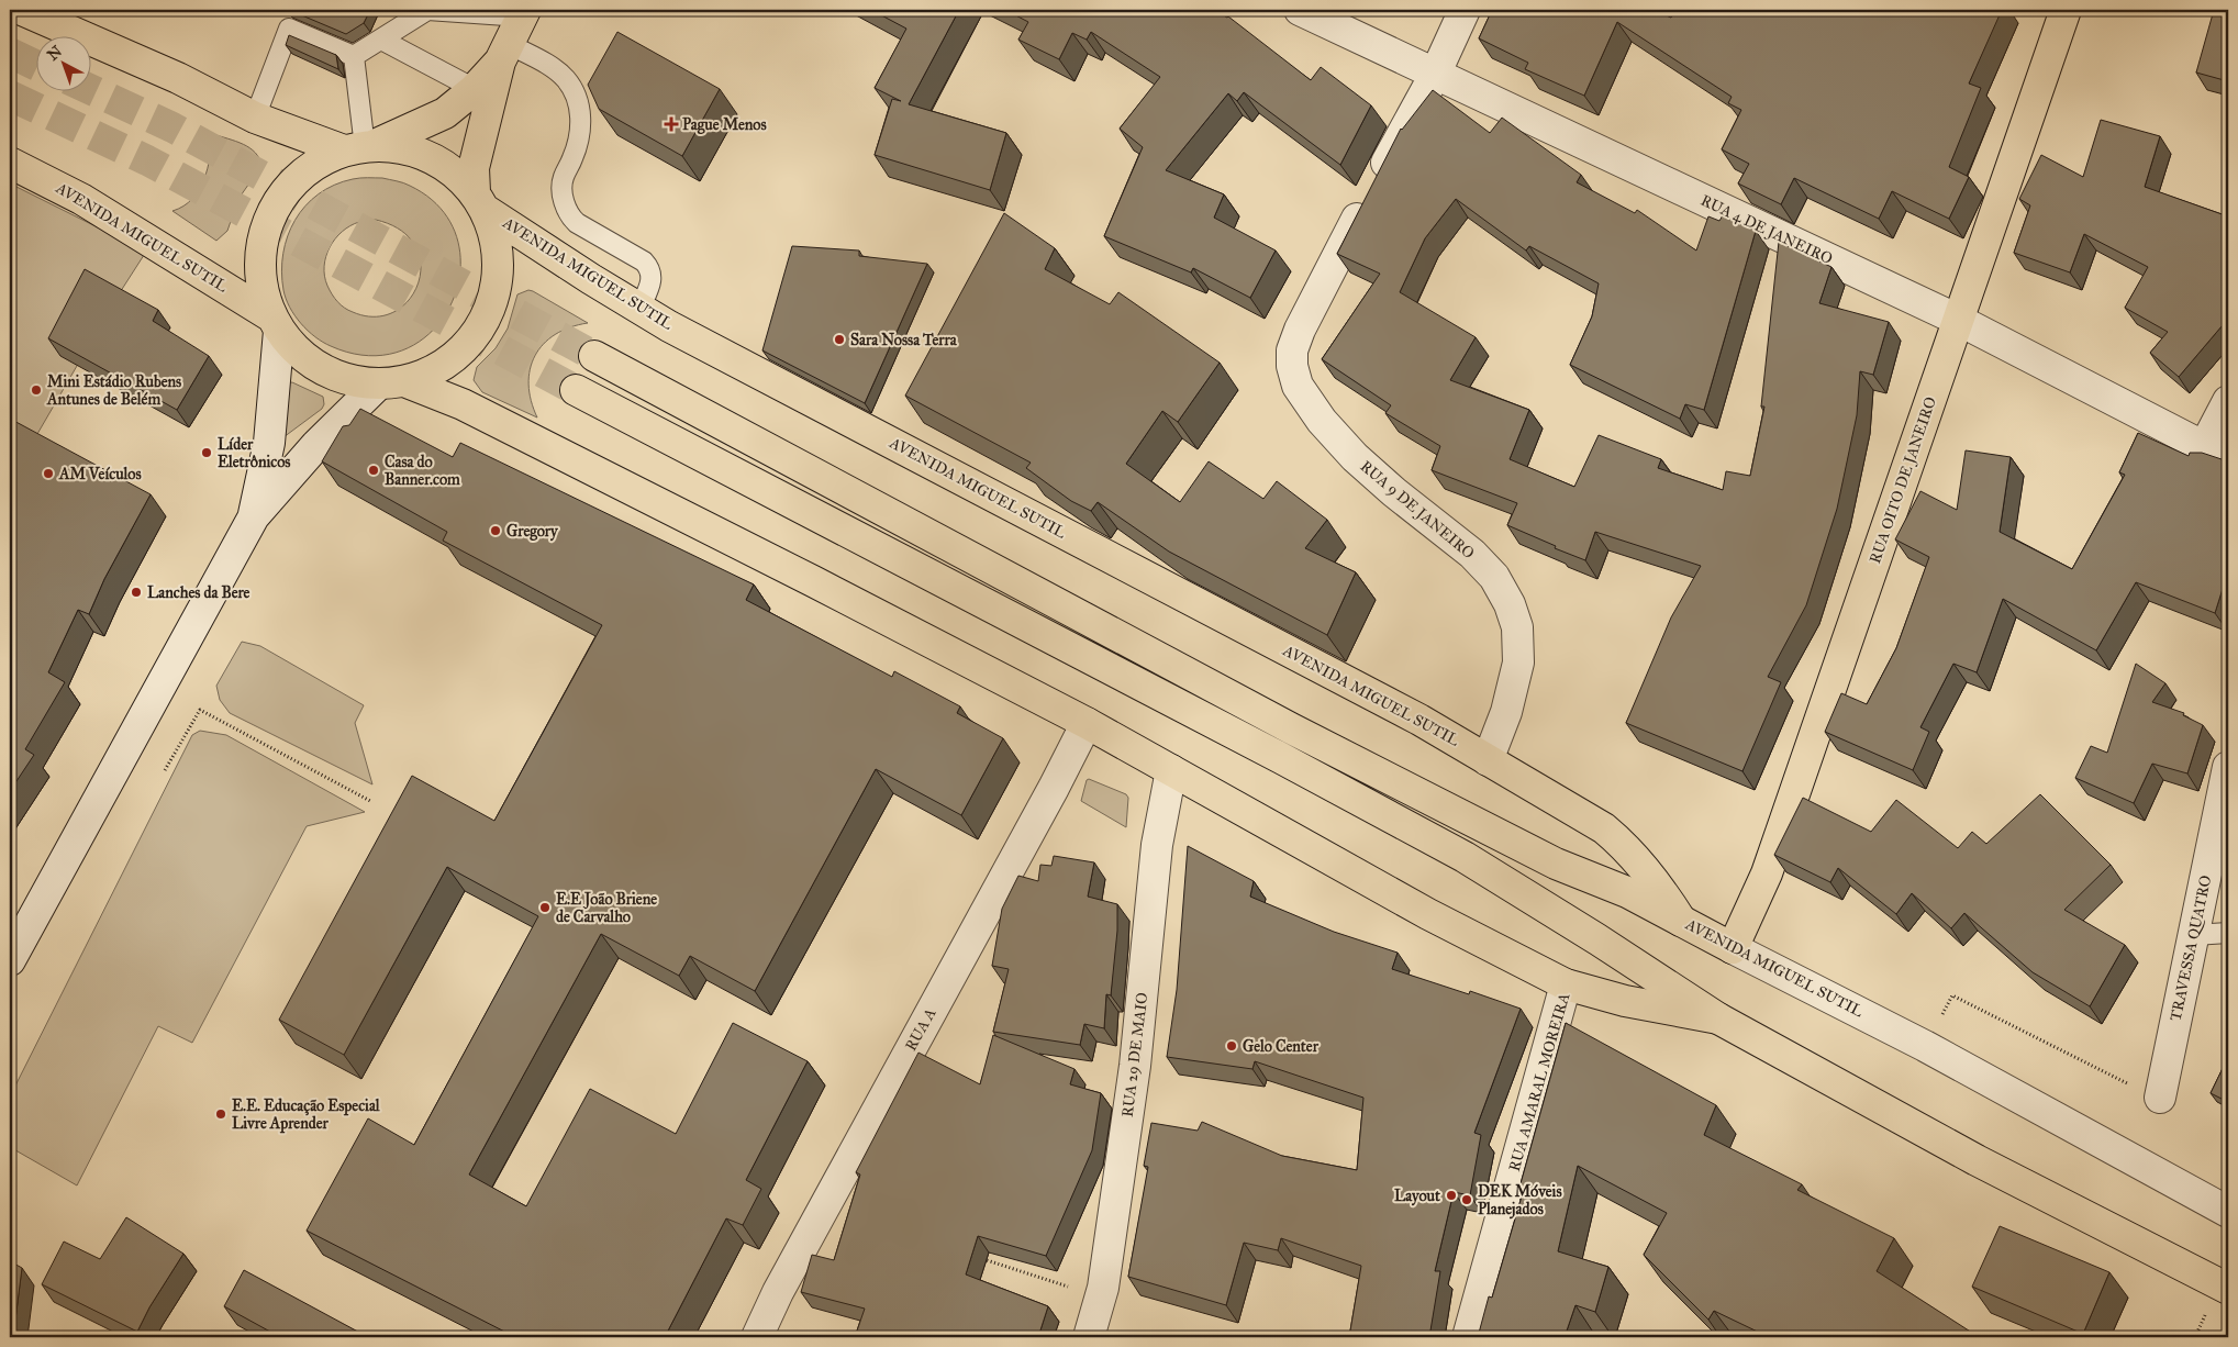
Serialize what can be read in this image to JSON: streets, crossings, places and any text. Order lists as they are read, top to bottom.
{
  "streets": {
    "main road": ["AVENIDA MIGUEL SUTIL", "RUA OITO DE JANEIRO"],
    "street": [
      "RUA 4 DE JANEIRO",
      "RUA 9 DE JANEIRO",
      "TRAVESSA QUATRO",
      "RUA A",
      "RUA 29 DE MAIO",
      "RUA AMARAL MOREIRA"
    ]
  },
  "crossings": [
    ["RUA 4 DE JANEIRO", "RUA OITO DE JANEIRO"],
    ["RUA 4 DE JANEIRO", "RUA 9 DE JANEIRO"],
    ["AVENIDA MIGUEL SUTIL", "RUA OITO DE JANEIRO"],
    ["AVENIDA MIGUEL SUTIL", "RUA 9 DE JANEIRO"]
  ],
  "places": {
    "health": ["Pague Menos"],
    "other": [
      "Sara Nossa Terra",
      "Mini Estádio Rubens Antunes de Belém",
      "Líder Eletrônicos",
      "Casa do Banner.com",
      "AM Veículos",
      "Gregory",
      "Lanches da Bere",
      "E.E João Briene de Carvalho",
      "Gelo Center",
      "E.E. Educação Especial Livre Aprender",
      "Layout",
      "DEK Móveis Planejados"
    ]
  },
  "north": "top left"
}
